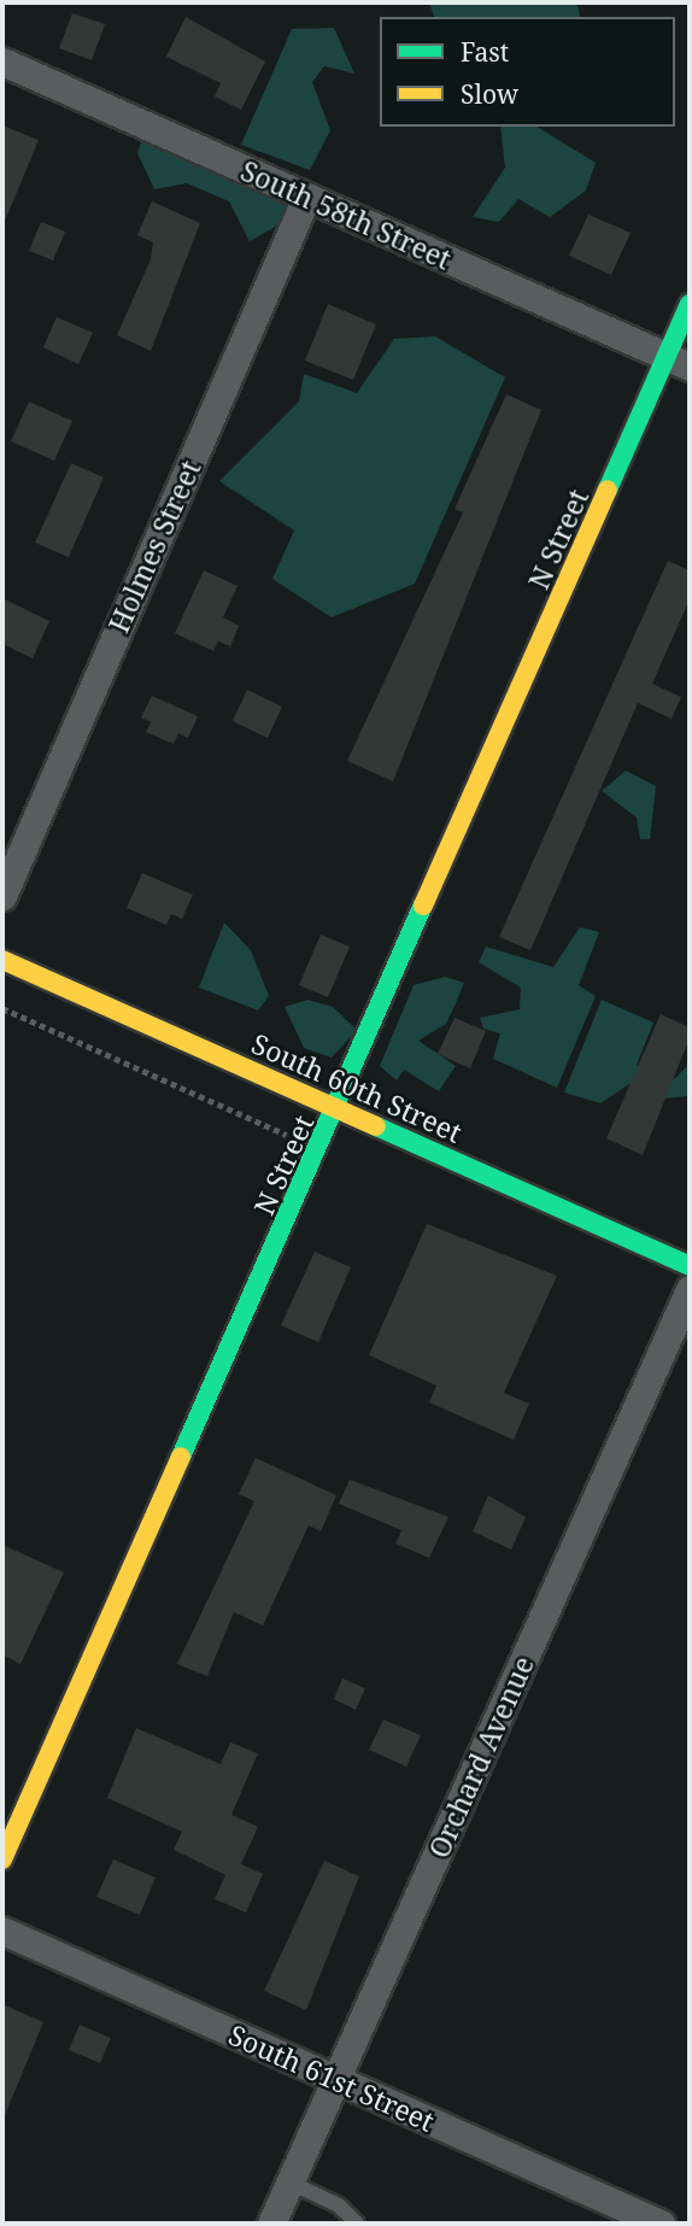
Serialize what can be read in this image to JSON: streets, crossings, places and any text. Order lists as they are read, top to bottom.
{
  "streets": {
    "street": [
      "South 58th Street",
      "N Street",
      "Holmes Street",
      "South 60th Street",
      "Orchard Avenue",
      "South 61st Street"
    ]
  },
  "crossings": [
    ["South 58th Street", "N Street"],
    ["South 58th Street", "Holmes Street"],
    ["N Street", "South 60th Street"],
    ["Orchard Avenue", "South 61st Street"]
  ],
  "legend": ["Fast", "Slow"]
}
